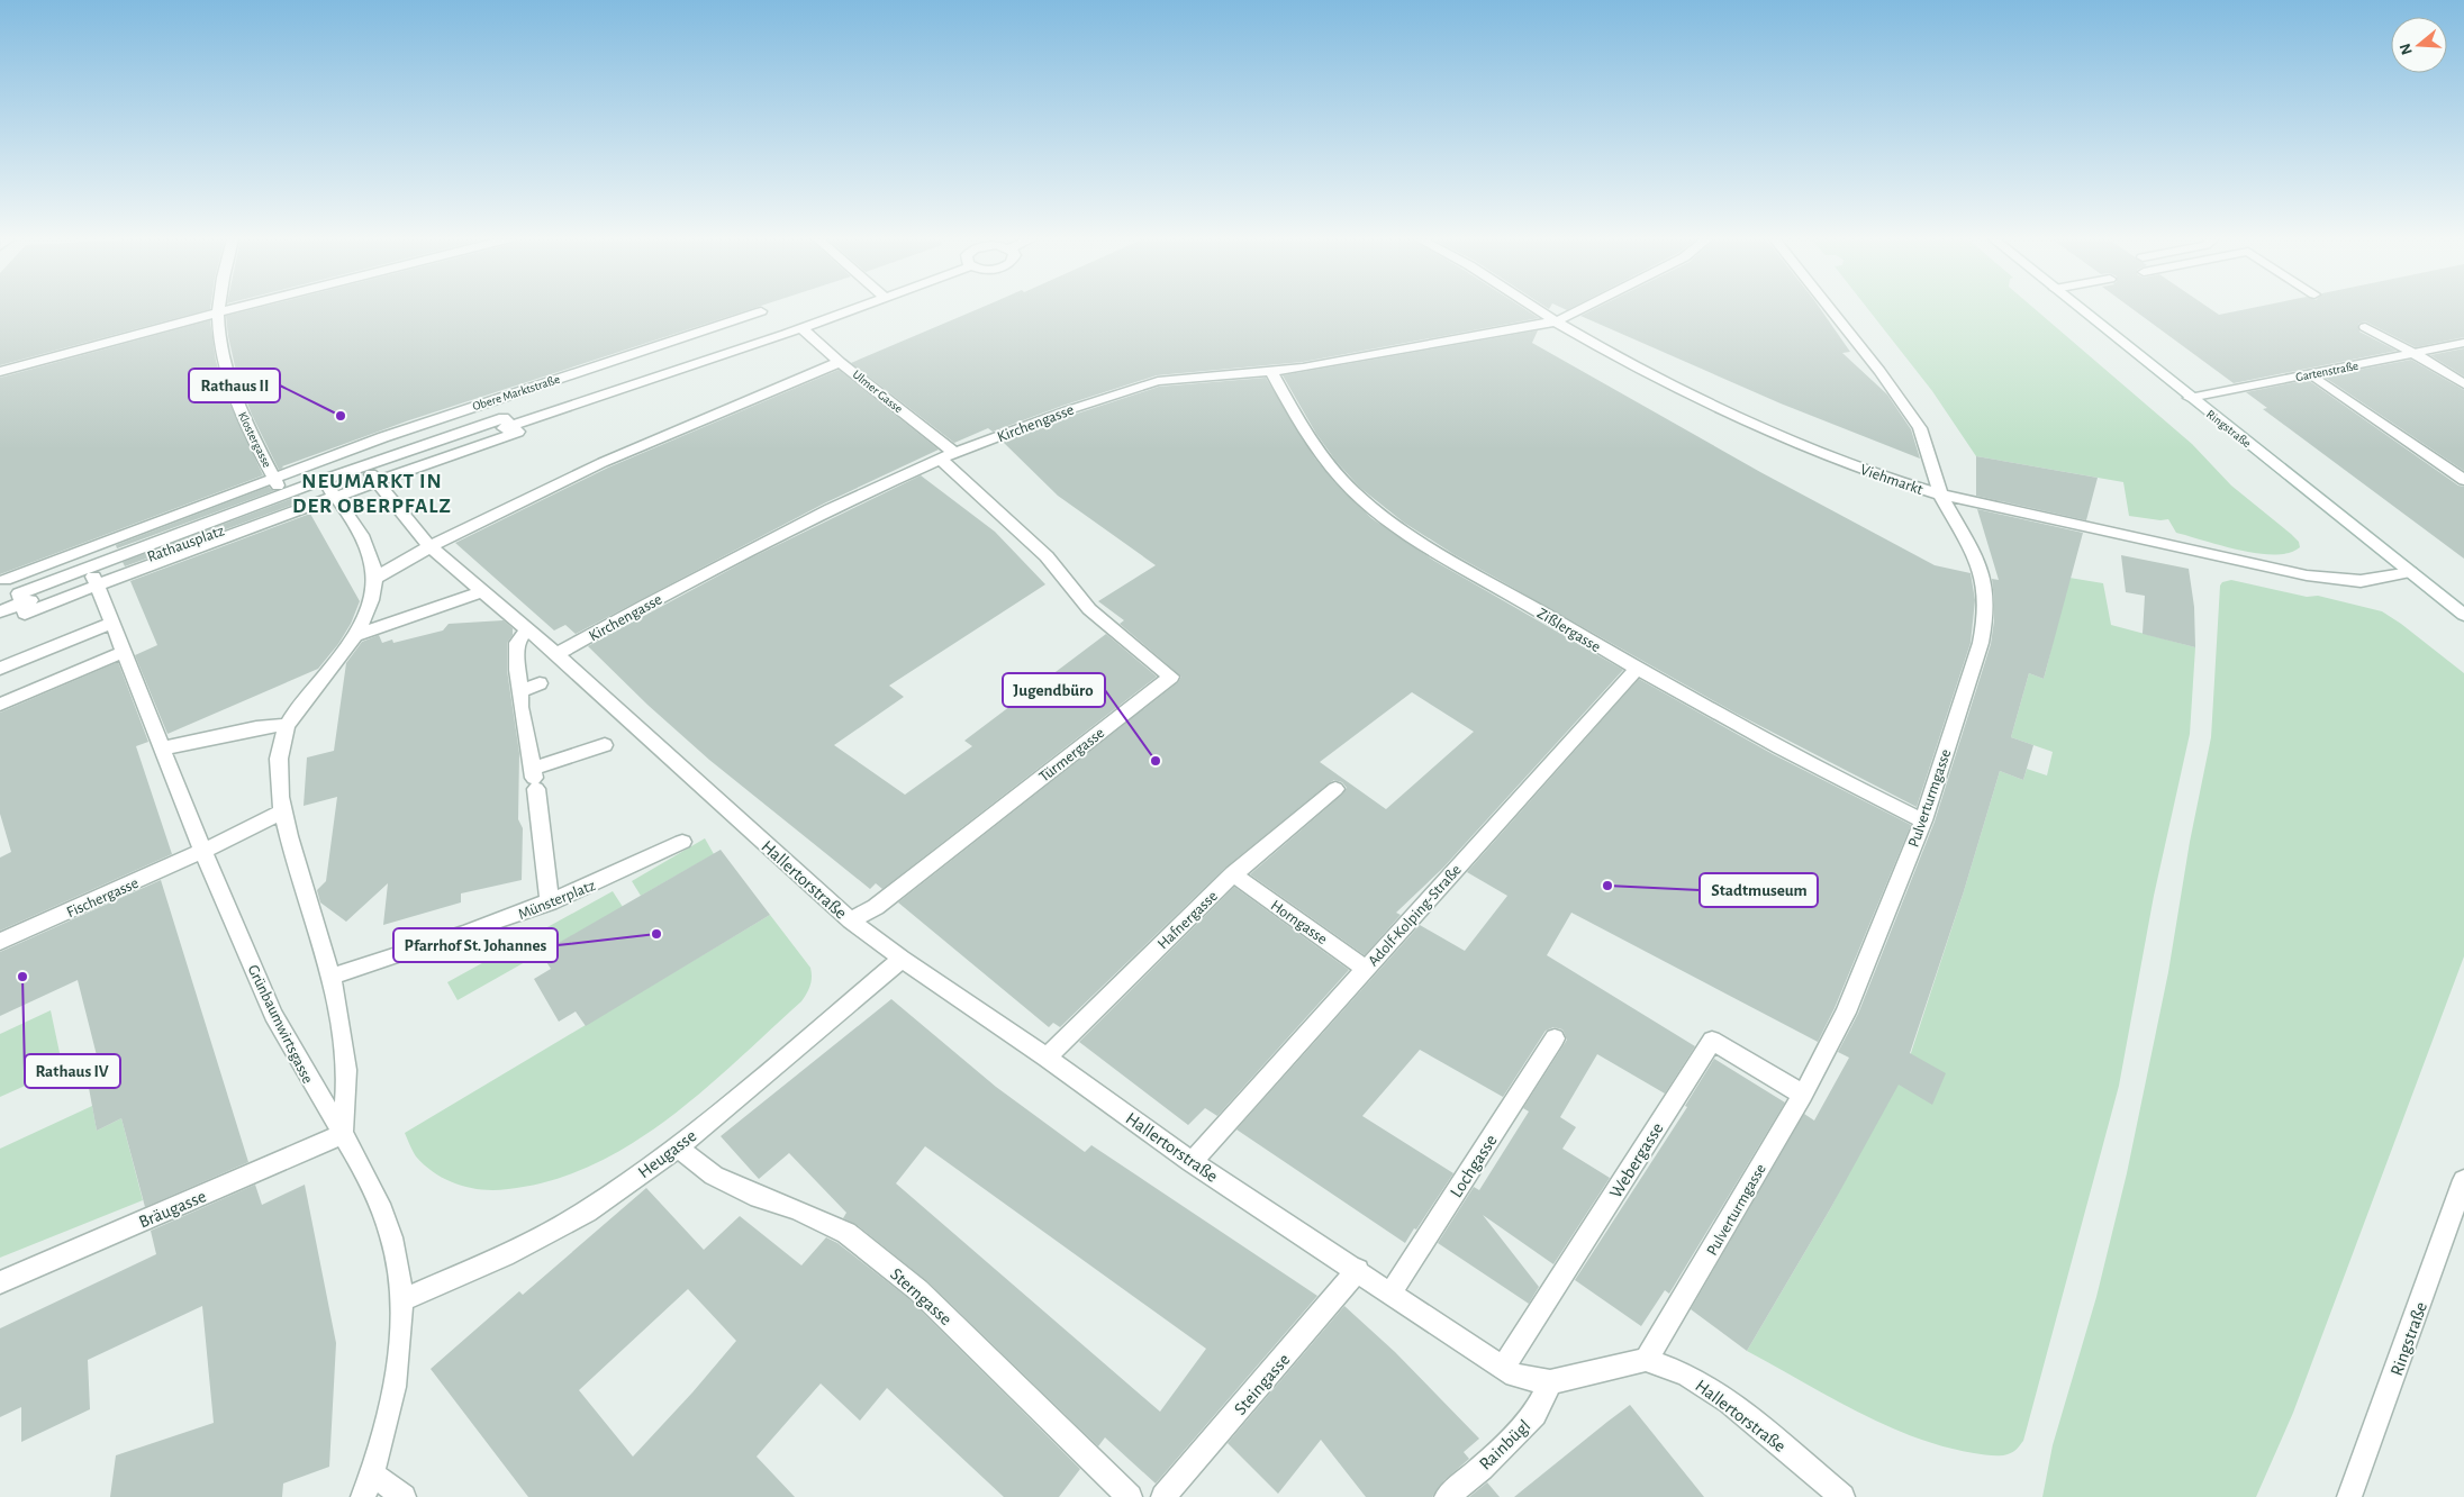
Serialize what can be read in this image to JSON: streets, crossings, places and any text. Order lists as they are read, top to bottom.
{
  "streets": {
    "street": [
      "Gartenstraße",
      "Ulmer Gasse",
      "Obere Marktstraße",
      "Kirchengasse",
      "Ringstraße",
      "Klostergasse",
      "Viehmarkt",
      "Rathausplatz",
      "Zißlergasse",
      "Türmergasse",
      "Pulverturmgasse",
      "Hallertorstraße",
      "Fischergasse",
      "Münsterplatz",
      "Adolf-Kolping-Straße",
      "Hafnergasse",
      "Horngasse",
      "Grünbaumwirtsgasse",
      "Heugasse",
      "Webergasse",
      "Lochgasse",
      "Bräugasse",
      "Sterngasse",
      "Steingasse",
      "Rainbügl"
    ]
  },
  "crossings": [
    ["Gartenstraße", "Ringstraße"],
    ["Ulmer Gasse", "Obere Marktstraße"],
    ["Ulmer Gasse", "Kirchengasse"],
    ["Ulmer Gasse", "Türmergasse"],
    ["Obere Marktstraße", "Klostergasse"],
    ["Kirchengasse", "Viehmarkt"],
    ["Kirchengasse", "Zißlergasse"],
    ["Kirchengasse", "Türmergasse"],
    ["Kirchengasse", "Hallertorstraße"],
    ["Ringstraße", "Viehmarkt"],
    ["Klostergasse", "Rathausplatz"],
    ["Viehmarkt", "Pulverturmgasse"],
    ["Rathausplatz", "Grünbaumwirtsgasse"],
    ["Zißlergasse", "Pulverturmgasse"],
    ["Zißlergasse", "Adolf-Kolping-Straße"],
    ["Türmergasse", "Hallertorstraße"],
    ["Pulverturmgasse", "Hallertorstraße"],
    ["Pulverturmgasse", "Webergasse"],
    ["Hallertorstraße", "Adolf-Kolping-Straße"],
    ["Hallertorstraße", "Hafnergasse"],
    ["Hallertorstraße", "Heugasse"],
    ["Hallertorstraße", "Webergasse"],
    ["Hallertorstraße", "Lochgasse"],
    ["Hallertorstraße", "Steingasse"],
    ["Hallertorstraße", "Rainbügl"],
    ["Fischergasse", "Grünbaumwirtsgasse"],
    ["Adolf-Kolping-Straße", "Horngasse"],
    ["Hafnergasse", "Horngasse"],
    ["Grünbaumwirtsgasse", "Heugasse"],
    ["Grünbaumwirtsgasse", "Bräugasse"],
    ["Heugasse", "Sterngasse"]
  ],
  "districts": ["NEUMARKT IN DER OBERPFALZ"],
  "places": [
    "Rathaus II",
    "Jugendbüro",
    "Stadtmuseum",
    "Pfarrhof St. Johannes",
    "Rathaus IV"
  ],
  "north": "left"
}
